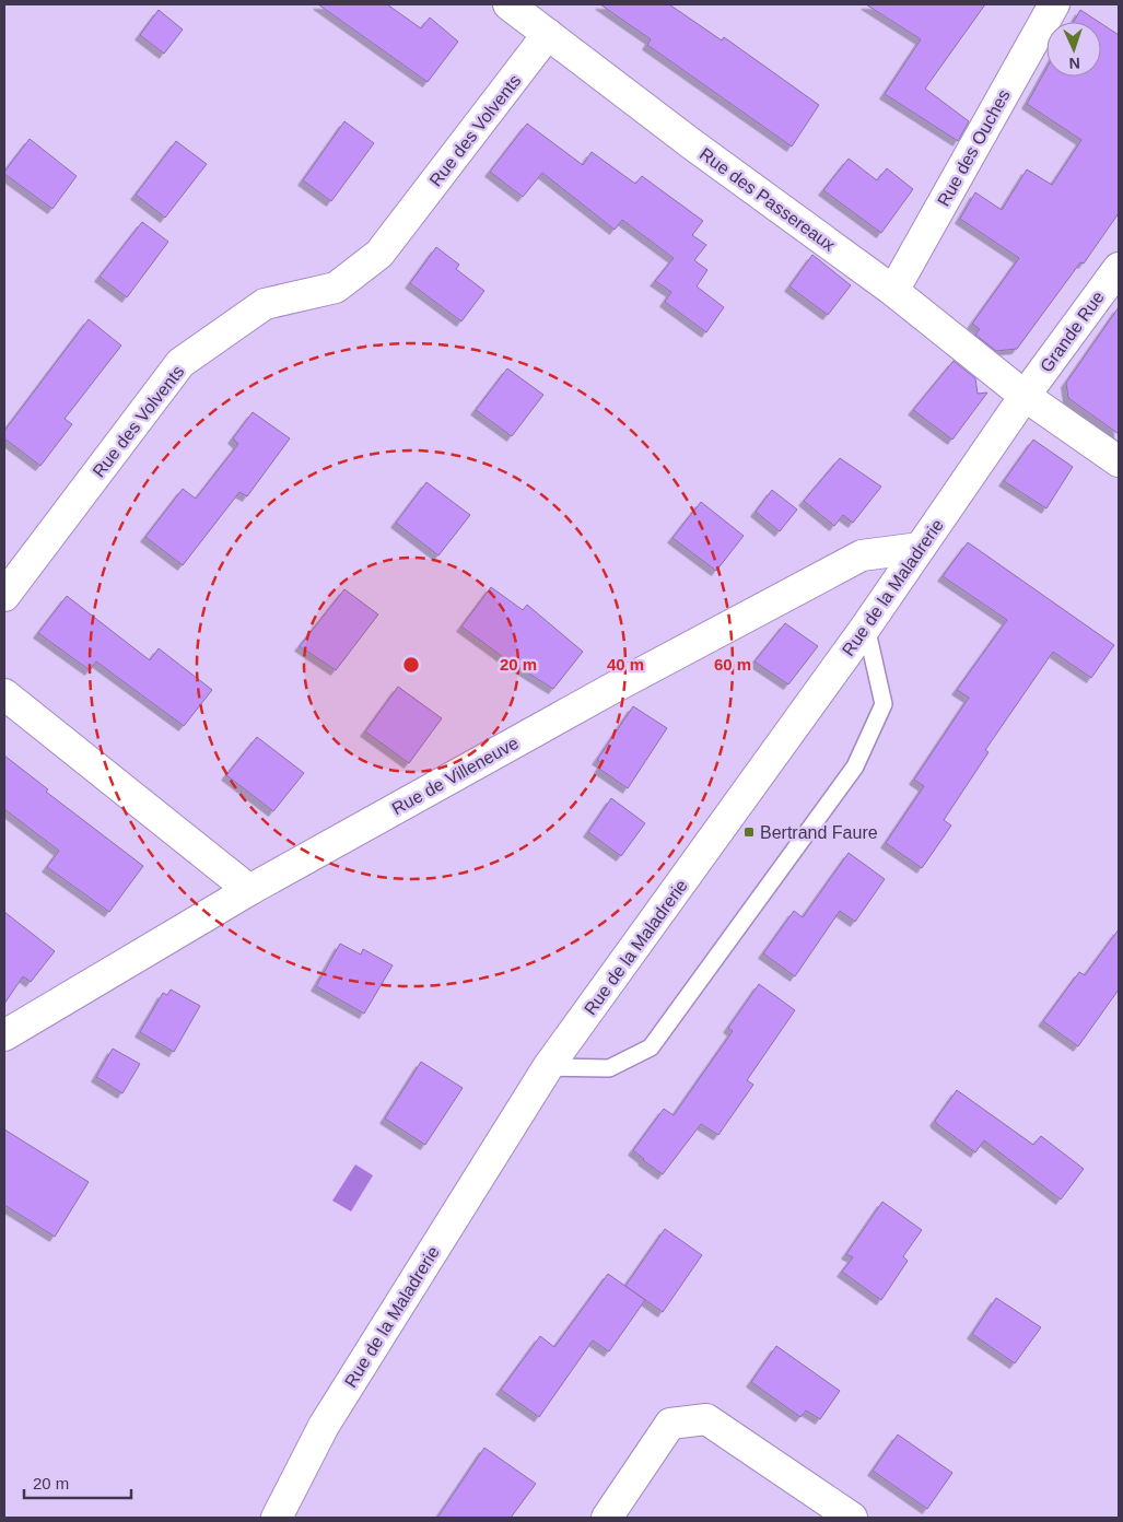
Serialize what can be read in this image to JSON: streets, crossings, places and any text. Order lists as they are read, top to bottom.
{
  "streets": {
    "street": [
      "Rue des Volvents",
      "Rue des Ouches",
      "Rue des Passereaux",
      "Grande Rue",
      "Rue de la Maladrerie",
      "Rue de Villeneuve"
    ]
  },
  "crossings": [
    ["Rue des Volvents", "Rue des Passereaux"],
    ["Rue des Ouches", "Rue des Passereaux"],
    ["Rue des Passereaux", "Grande Rue"],
    ["Rue des Passereaux", "Rue de la Maladrerie"],
    ["Grande Rue", "Rue de la Maladrerie"],
    ["Rue de la Maladrerie", "Rue de Villeneuve"]
  ],
  "places": {
    "transit": ["Bertrand Faure"]
  },
  "scale_bar": "20 m",
  "north": "bottom",
  "rings": ["20 m", "40 m", "60 m"]
}
